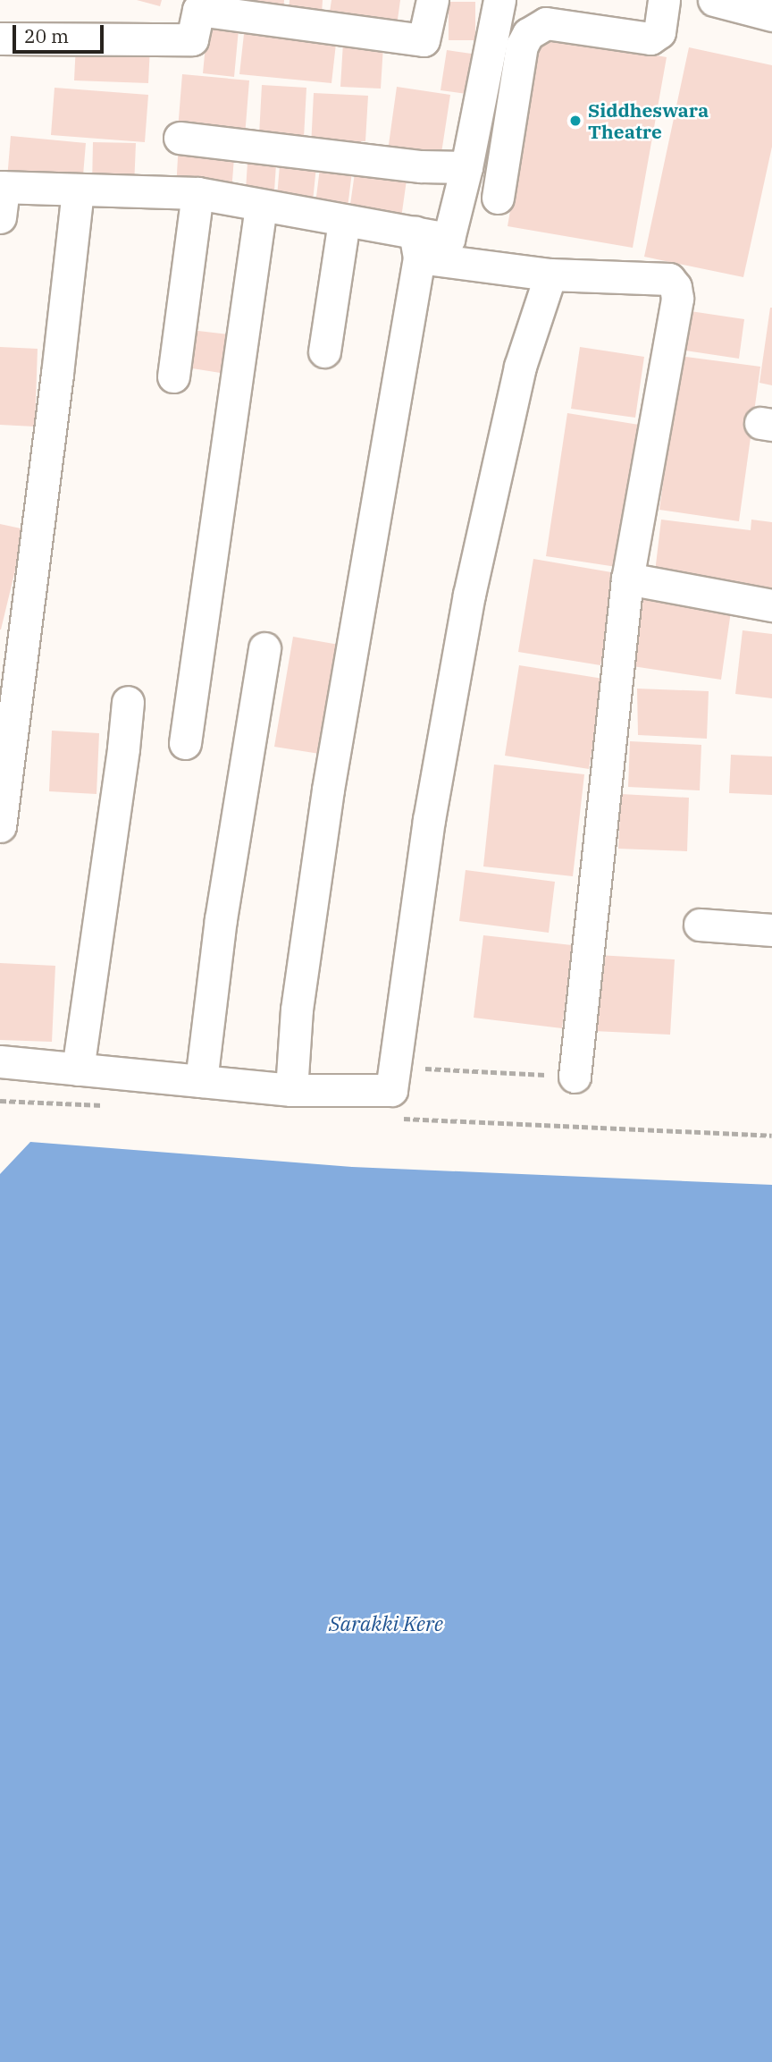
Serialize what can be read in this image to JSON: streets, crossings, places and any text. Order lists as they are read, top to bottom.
{
  "water": ["Sarakki Kere"],
  "places": ["Siddheswara Theatre"],
  "scale_bar": "20 m"
}
